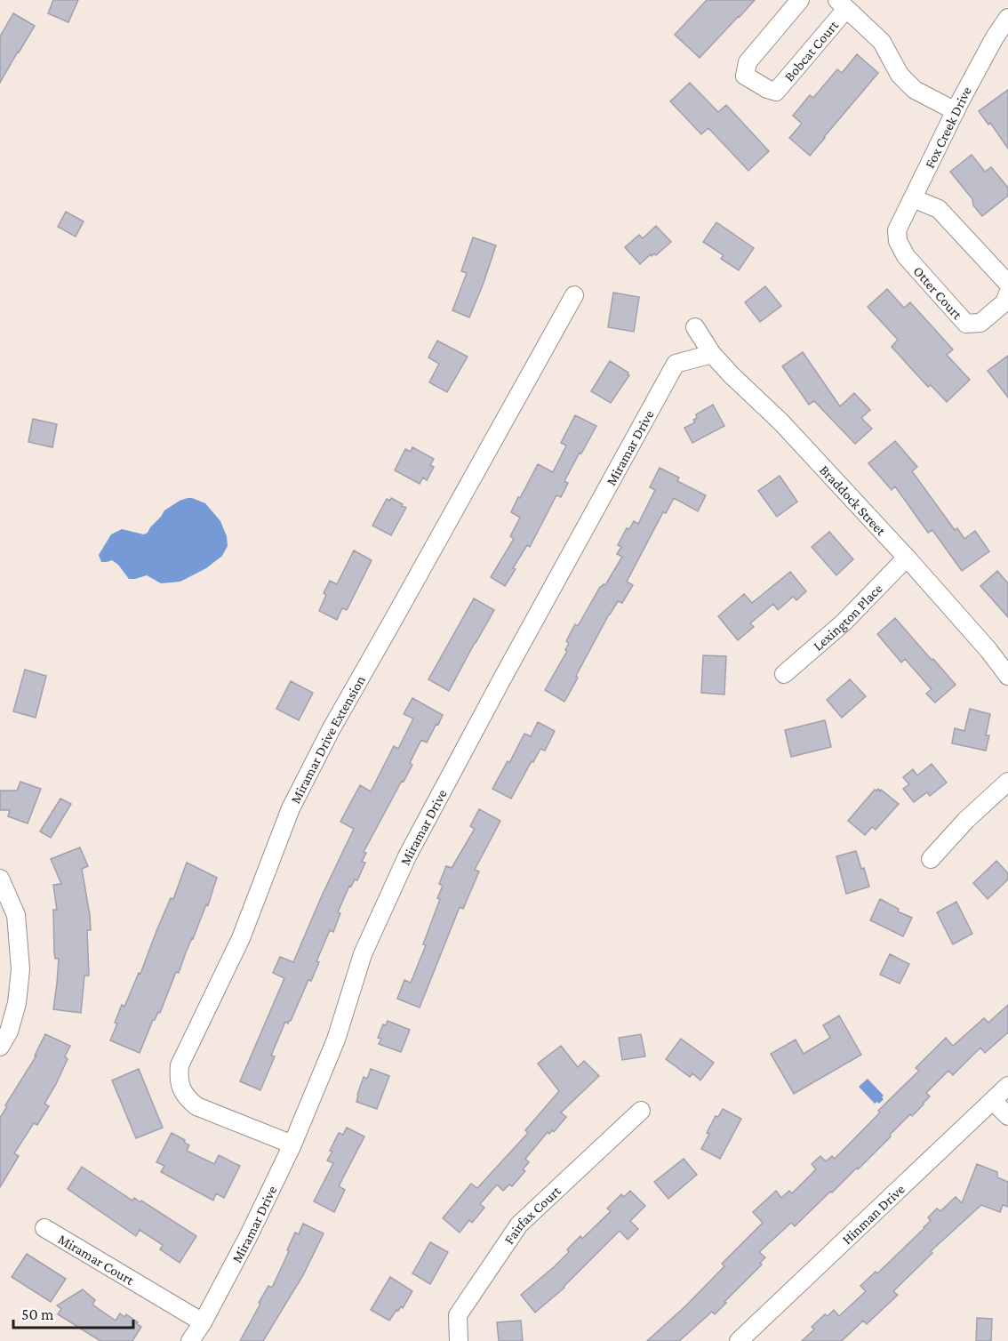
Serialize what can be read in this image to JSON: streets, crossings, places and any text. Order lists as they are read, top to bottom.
{
  "streets": {
    "street": [
      "Bobcat Court",
      "Fox Creek Drive",
      "Otter Court",
      "Miramar Drive",
      "Braddock Street",
      "Lexington Place",
      "Miramar Drive Extension",
      "Hinman Drive",
      "Fairfax Court",
      "Miramar Court"
    ]
  },
  "crossings": [
    ["Bobcat Court", "Fox Creek Drive"],
    ["Fox Creek Drive", "Otter Court"],
    ["Miramar Drive", "Braddock Street"],
    ["Miramar Drive", "Miramar Drive Extension"],
    ["Miramar Drive", "Miramar Court"],
    ["Braddock Street", "Lexington Place"]
  ],
  "scale_bar": "50 m"
}
